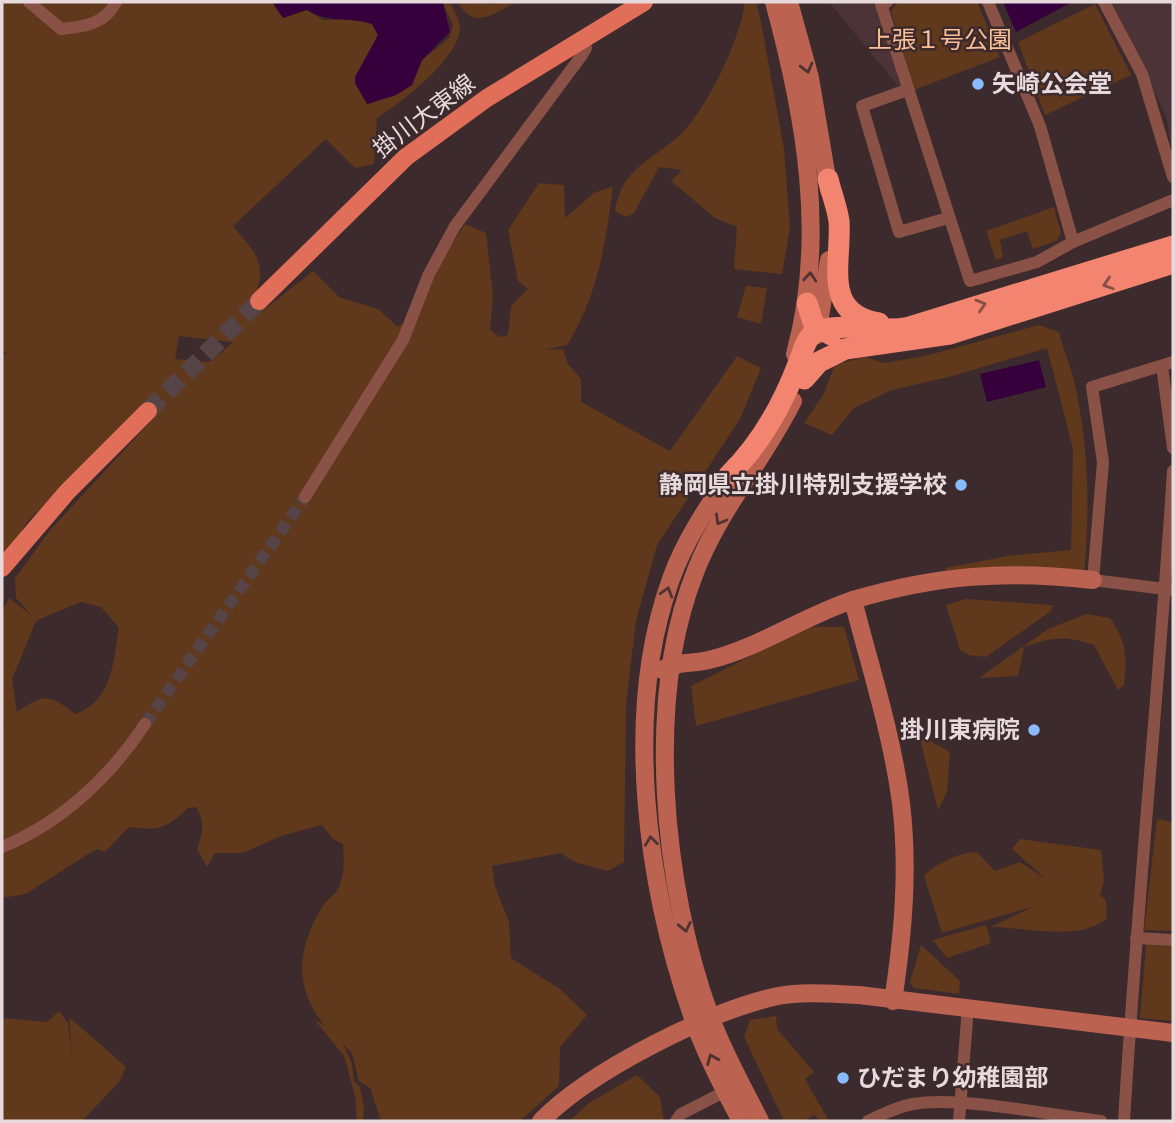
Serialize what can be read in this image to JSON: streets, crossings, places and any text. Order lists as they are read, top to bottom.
{
  "streets": {
    "main road": ["掛川大東線"]
  },
  "parks": ["上張１号公園"],
  "places": [
    "矢崎公会堂",
    "静岡県立掛川特別支援学校",
    "掛川東病院",
    "ひだまり幼稚園部"
  ]
}
